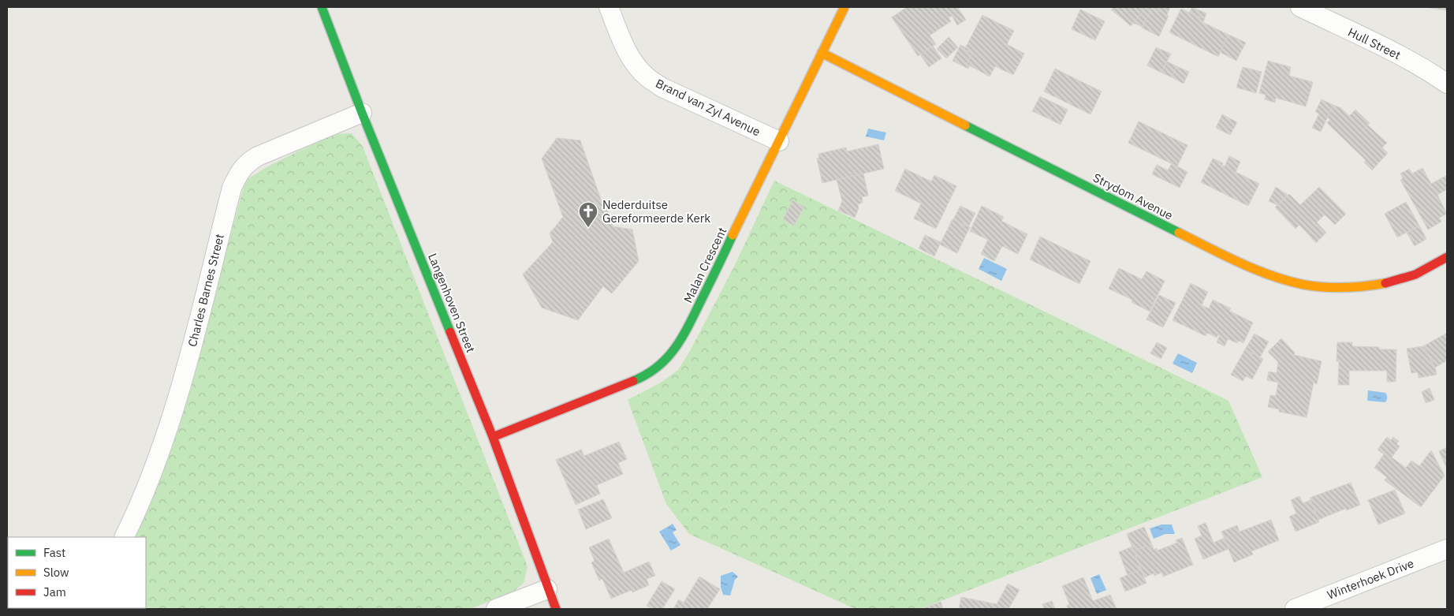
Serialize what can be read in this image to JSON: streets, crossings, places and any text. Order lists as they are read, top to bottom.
{
  "streets": {
    "street": [
      "Hull Street",
      "Brand van Zyl Avenue",
      "Strydom Avenue",
      "Malan Crescent",
      "Charles Barnes Street",
      "Langenhoven Street",
      "Winterhoek Drive"
    ]
  },
  "crossings": [
    ["Brand van Zyl Avenue", "Malan Crescent"],
    ["Strydom Avenue", "Malan Crescent"],
    ["Malan Crescent", "Langenhoven Street"],
    ["Charles Barnes Street", "Langenhoven Street"]
  ],
  "places": {
    "church": ["Nederduitse Gereformeerde Kerk"]
  },
  "legend": ["Fast", "Slow", "Jam"]
}
